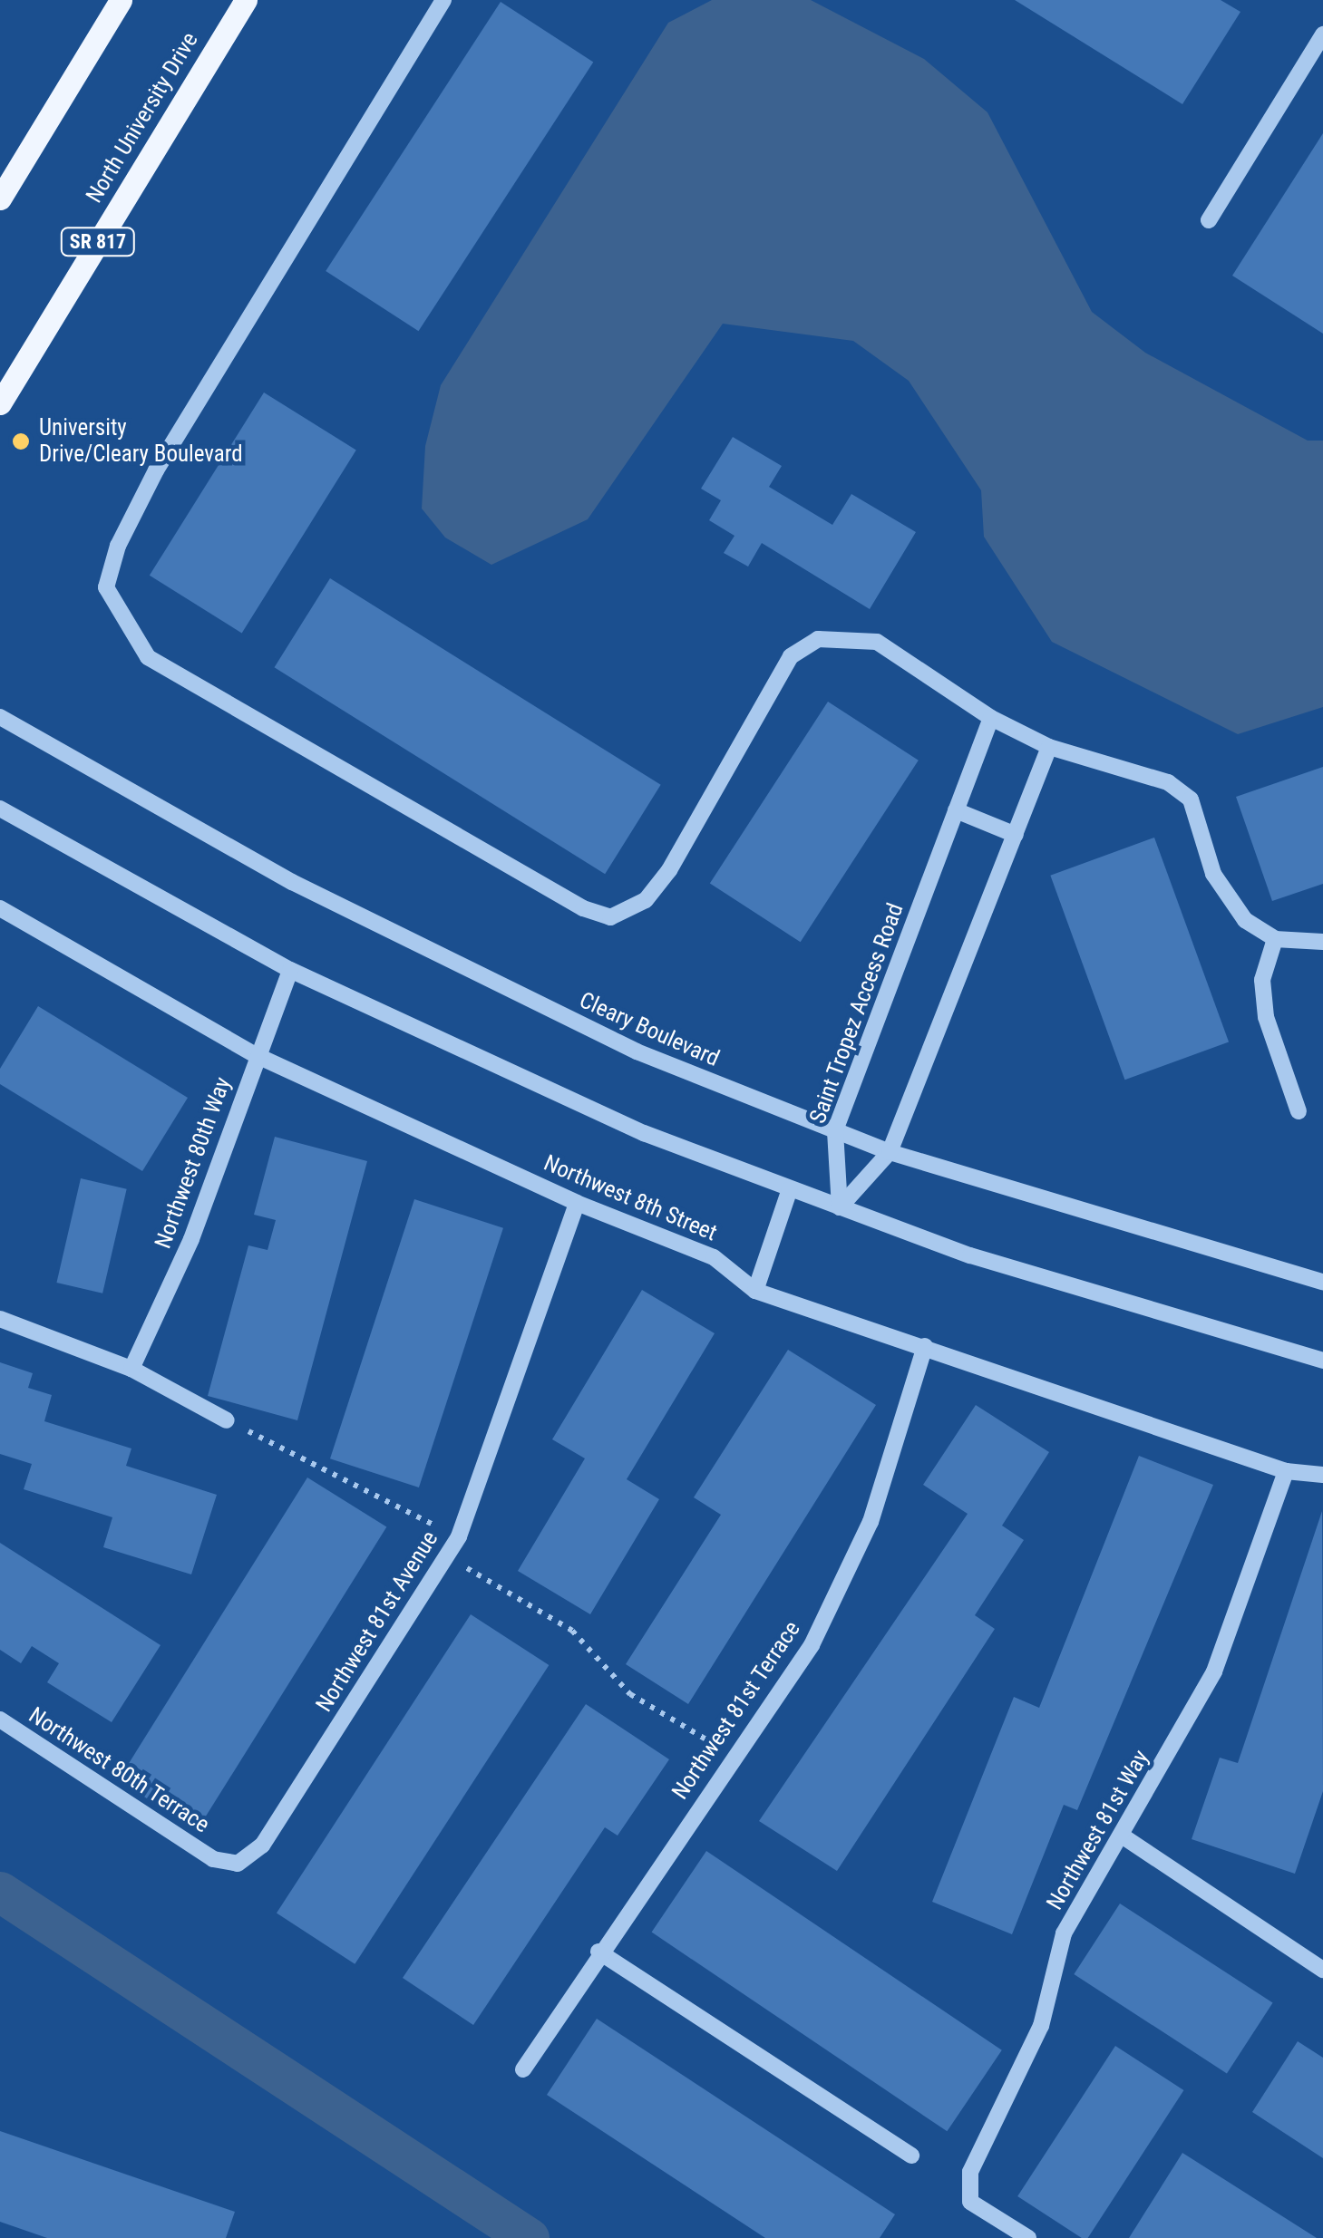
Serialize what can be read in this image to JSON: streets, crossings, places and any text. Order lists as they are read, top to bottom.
{
  "streets": {
    "main road": ["North University Drive", "SR 817"],
    "street": [
      "Saint Tropez Access Road",
      "Cleary Boulevard",
      "Northwest 80th Way",
      "Northwest 8th Street",
      "Northwest 81st Avenue",
      "Northwest 81st Terrace",
      "Northwest 80th Terrace",
      "Northwest 81st Way"
    ]
  },
  "crossings": [
    ["Saint Tropez Access Road", "Cleary Boulevard"],
    ["Northwest 80th Way", "Northwest 8th Street"],
    ["Northwest 8th Street", "Northwest 81st Avenue"],
    ["Northwest 8th Street", "Northwest 81st Terrace"],
    ["Northwest 8th Street", "Northwest 81st Way"],
    ["Northwest 81st Avenue", "Northwest 80th Terrace"]
  ],
  "places": ["University Drive/Cleary Boulevard"]
}
